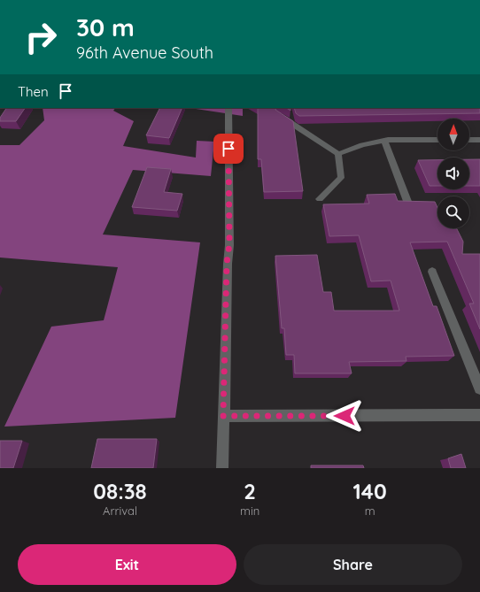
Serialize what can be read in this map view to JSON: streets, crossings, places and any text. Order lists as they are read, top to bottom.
{
  "north": "top",
  "page": {
    "turn": ["30 m", "96th Avenue South"],
    "then": "Then",
    "eta": [
      "08:38",
      "Arrival",
      "2",
      "min",
      "140",
      "m"
    ],
    "buttons": ["Exit", "Share"]
  }
}
